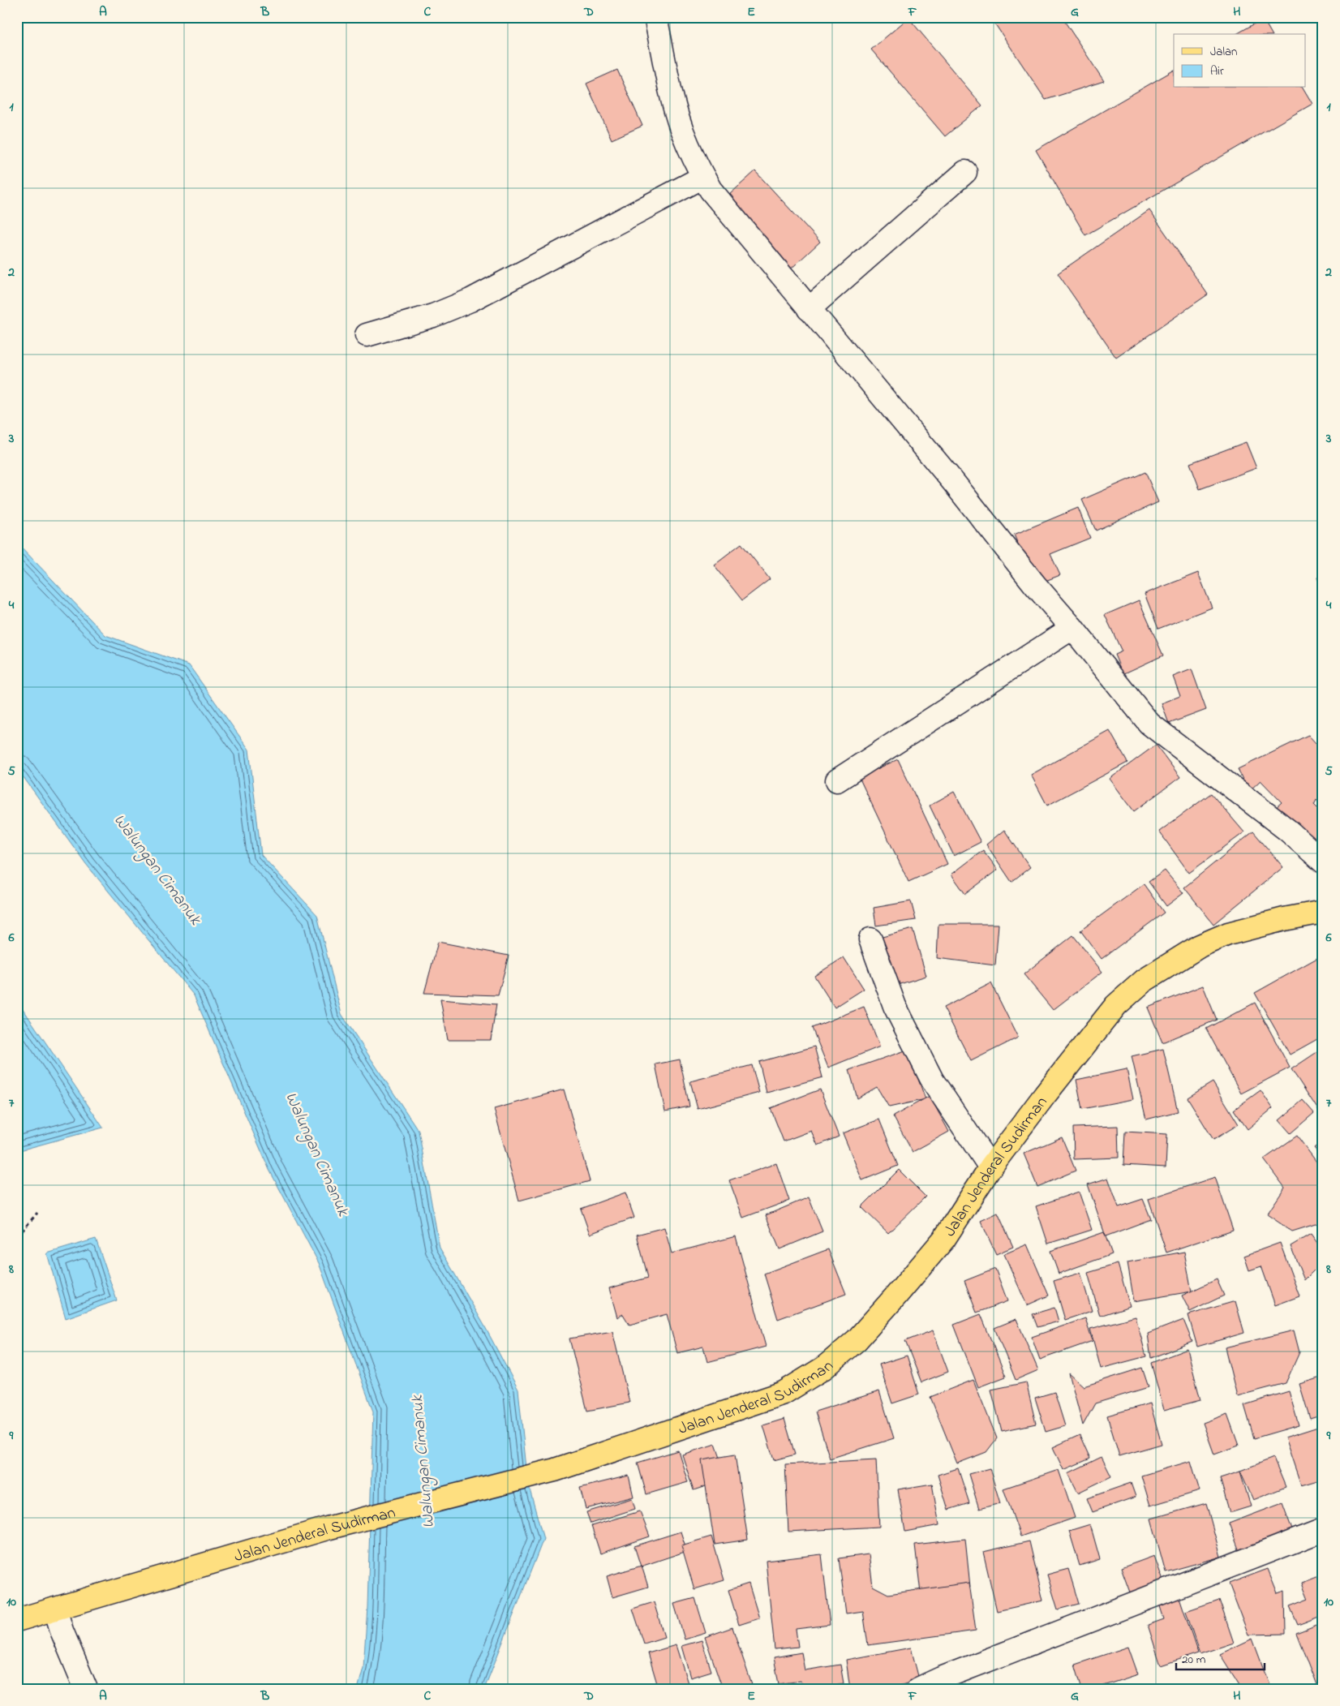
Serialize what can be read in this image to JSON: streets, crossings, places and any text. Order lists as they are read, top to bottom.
{
  "streets": {
    "main road": ["Jalan Jenderal Sudirman"]
  },
  "water": ["Walungan Cimanuk"],
  "legend": ["Jalan", "Air"],
  "scale_bar": "20 m",
  "grid": {
    "columns": [
      "A",
      "B",
      "C",
      "D",
      "E",
      "F",
      "G",
      "H"
    ],
    "rows": [
      "1",
      "2",
      "3",
      "4",
      "5",
      "6",
      "7",
      "8",
      "9",
      "10"
    ]
  }
}
